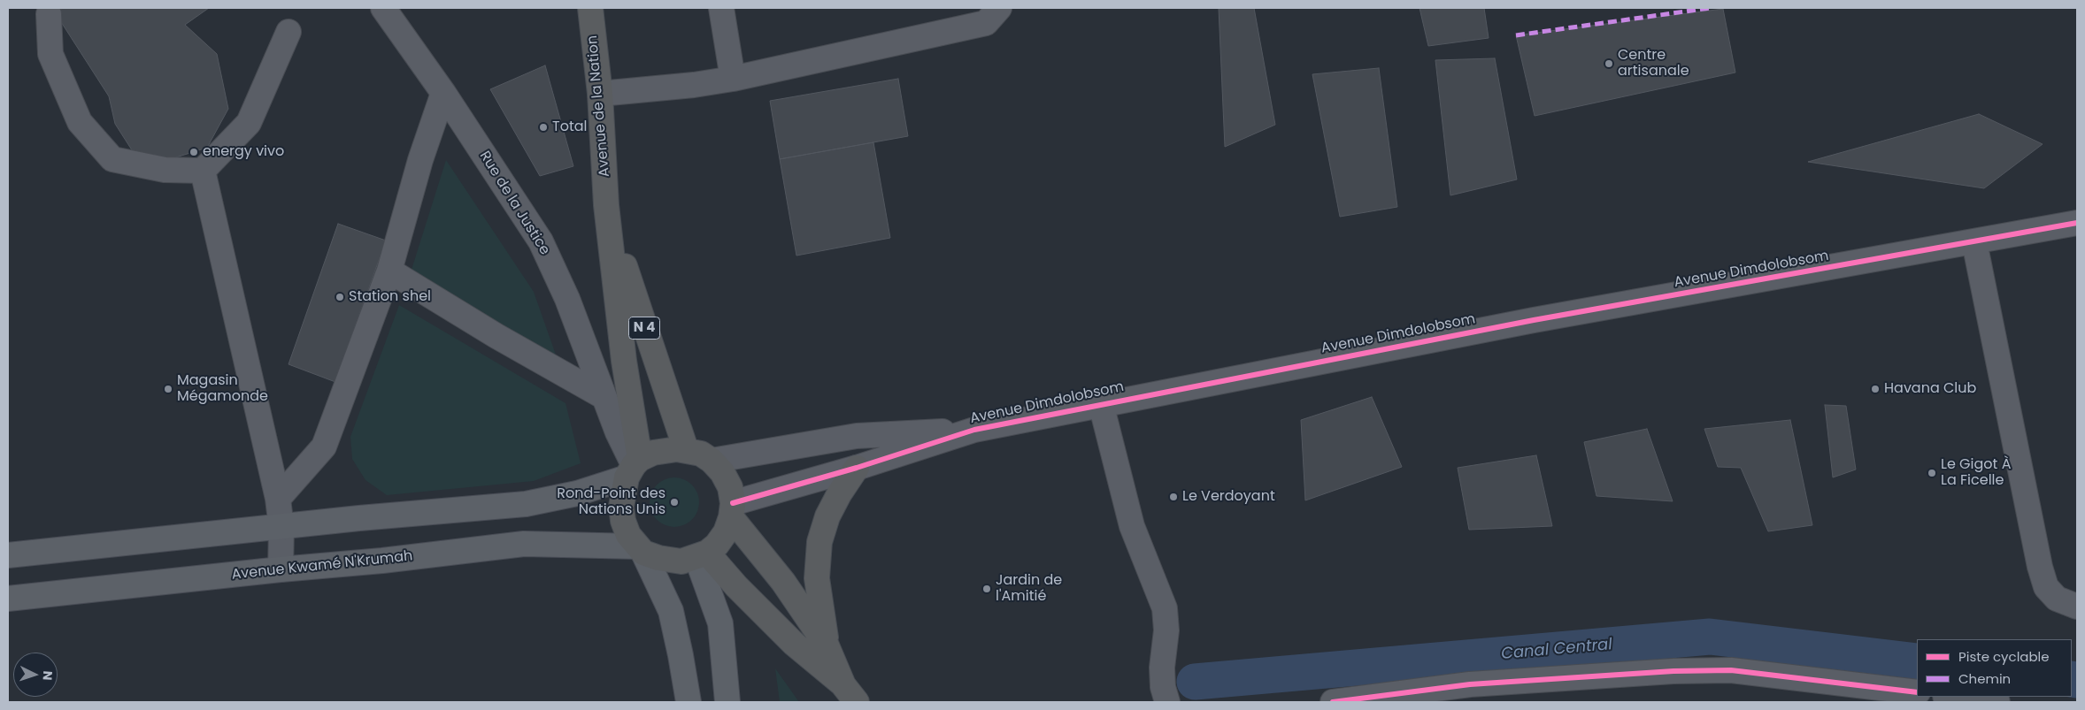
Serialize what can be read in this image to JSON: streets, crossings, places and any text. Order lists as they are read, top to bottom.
{
  "streets": {
    "highway": ["Avenue de la Nation", "N 4"],
    "main road": ["Avenue Kwamé N'Krumah"],
    "street": ["Rue de la Justice", "Avenue Dimdolobsom"]
  },
  "crossings": [
    ["Avenue de la Nation", "Rue de la Justice"],
    ["Avenue de la Nation", "Avenue Dimdolobsom"],
    ["Avenue de la Nation", "N 4"],
    ["Avenue de la Nation", "Avenue Kwamé N'Krumah"],
    ["Rue de la Justice", "Avenue Dimdolobsom"],
    ["Rue de la Justice", "N 4"],
    ["Rue de la Justice", "Avenue Kwamé N'Krumah"],
    ["Avenue Dimdolobsom", "N 4"],
    ["Avenue Dimdolobsom", "Avenue Kwamé N'Krumah"],
    ["N 4", "Avenue Kwamé N'Krumah"]
  ],
  "water": ["Canal Central"],
  "places": [
    "Centre artisanale",
    "Total",
    "energy vivo",
    "Station shel",
    "Magasin Mégamonde",
    "Havana Club",
    "Le Gigot À La Ficelle",
    "Le Verdoyant",
    "Rond-Point des Nations Unis",
    "Jardin de l'Amitié"
  ],
  "legend": ["Piste cyclable", "Chemin"],
  "north": "right"
}
